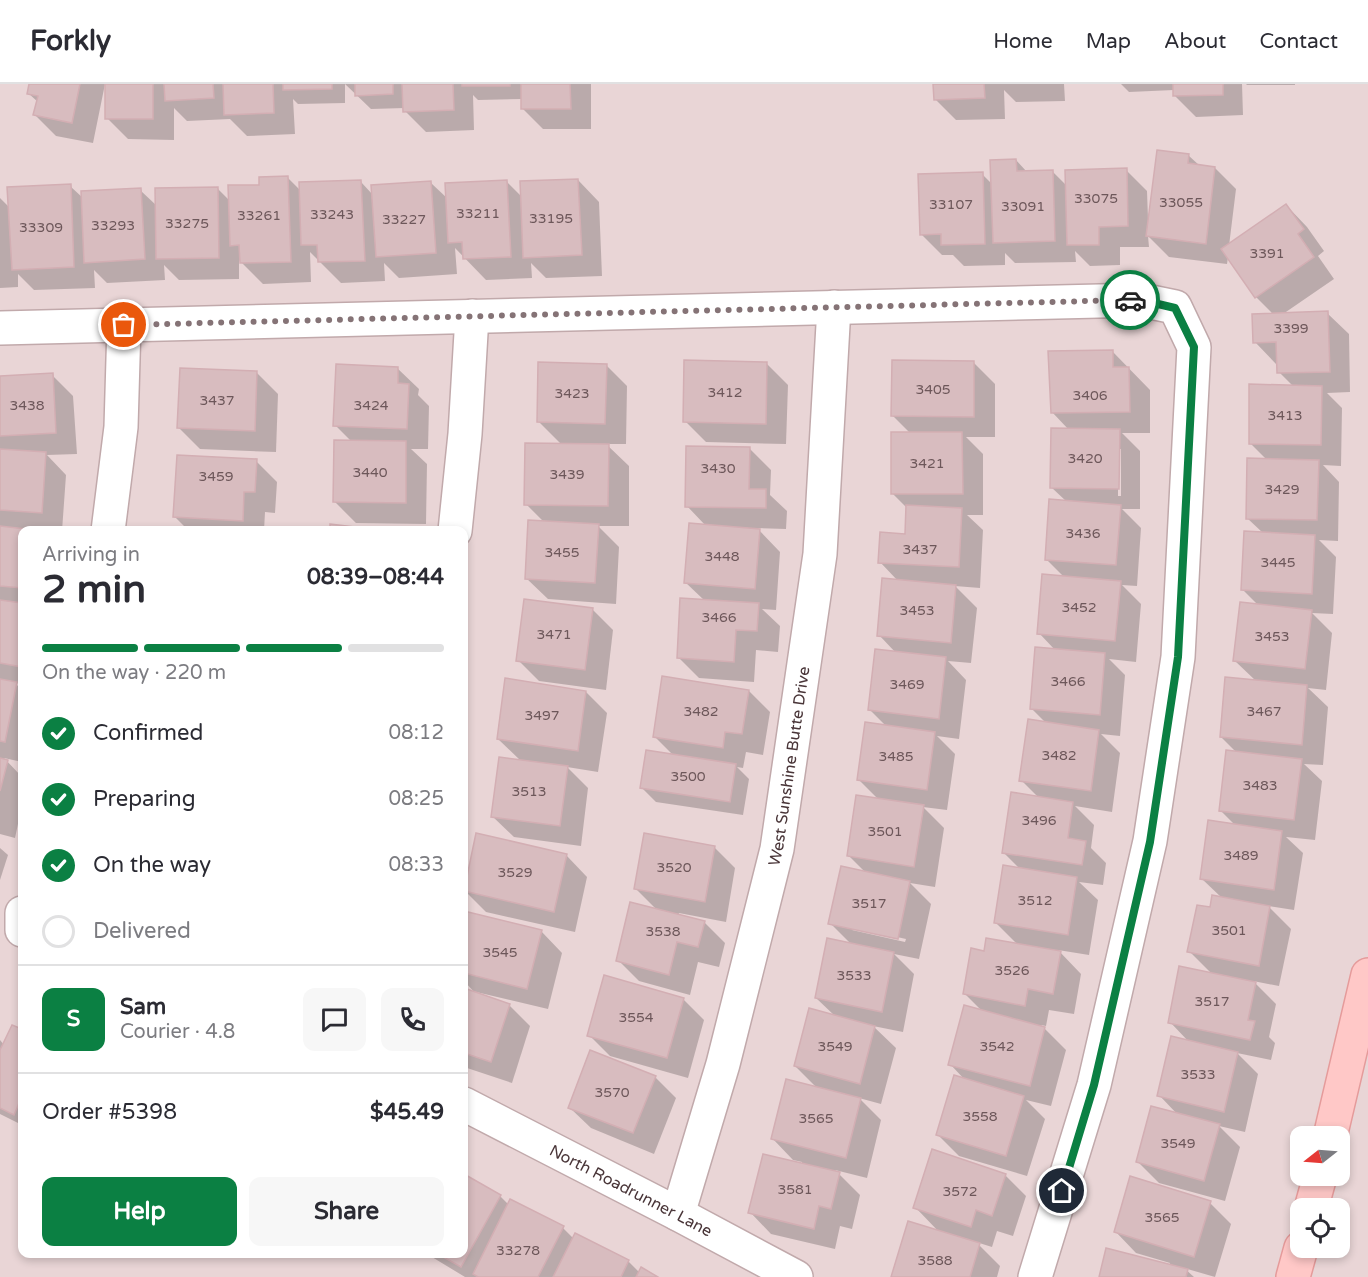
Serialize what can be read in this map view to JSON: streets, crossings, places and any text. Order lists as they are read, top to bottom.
{
  "streets": {
    "street": ["West Sunshine Butte Drive", "North Roadrunner Lane"]
  },
  "crossings": [
    ["West Sunshine Butte Drive", "North Roadrunner Lane"]
  ],
  "house_numbers": [
    "33075",
    "33055",
    "33107",
    "33091",
    "33211",
    "33243",
    "33261",
    "33195",
    "33227",
    "33275",
    "33293",
    "33309",
    "3391",
    "3399",
    "3405",
    "3412",
    "3423",
    "3406",
    "3437",
    "3438",
    "3424",
    "3413",
    "3420",
    "3421",
    "3430",
    "3440",
    "3439",
    "3459",
    "3429",
    "3436",
    "3437",
    "3455",
    "3448",
    "3445",
    "3452",
    "3453",
    "3466",
    "3471",
    "3453",
    "3466",
    "3469",
    "3482",
    "3467",
    "3497",
    "3482",
    "3485",
    "3500",
    "3483",
    "3513",
    "3496",
    "3501",
    "3489",
    "3520",
    "3529",
    "3512",
    "3517",
    "3501",
    "3538",
    "3545",
    "3526",
    "3533",
    "3517",
    "3554",
    "3549",
    "3542",
    "3533",
    "3570",
    "3558",
    "3565",
    "3549",
    "3581",
    "3572",
    "3565",
    "33278",
    "3588"
  ],
  "north": "left",
  "page": {
    "header": "Forkly",
    "nav": [
      "Home",
      "Map",
      "About",
      "Contact"
    ],
    "heading": ["2 min", "Arriving in", "08:39–08:44"],
    "panel": [
      "Sam",
      "Courier · 4.8",
      "Order #5398",
      "$45.49"
    ],
    "bar": "On the way · 220 m",
    "list": [
      ["Confirmed", "08:12"],
      ["Preparing", "08:25"],
      ["On the way", "08:33"],
      "Delivered"
    ],
    "round": "S",
    "buttons": ["Help", "Share"]
  }
}
